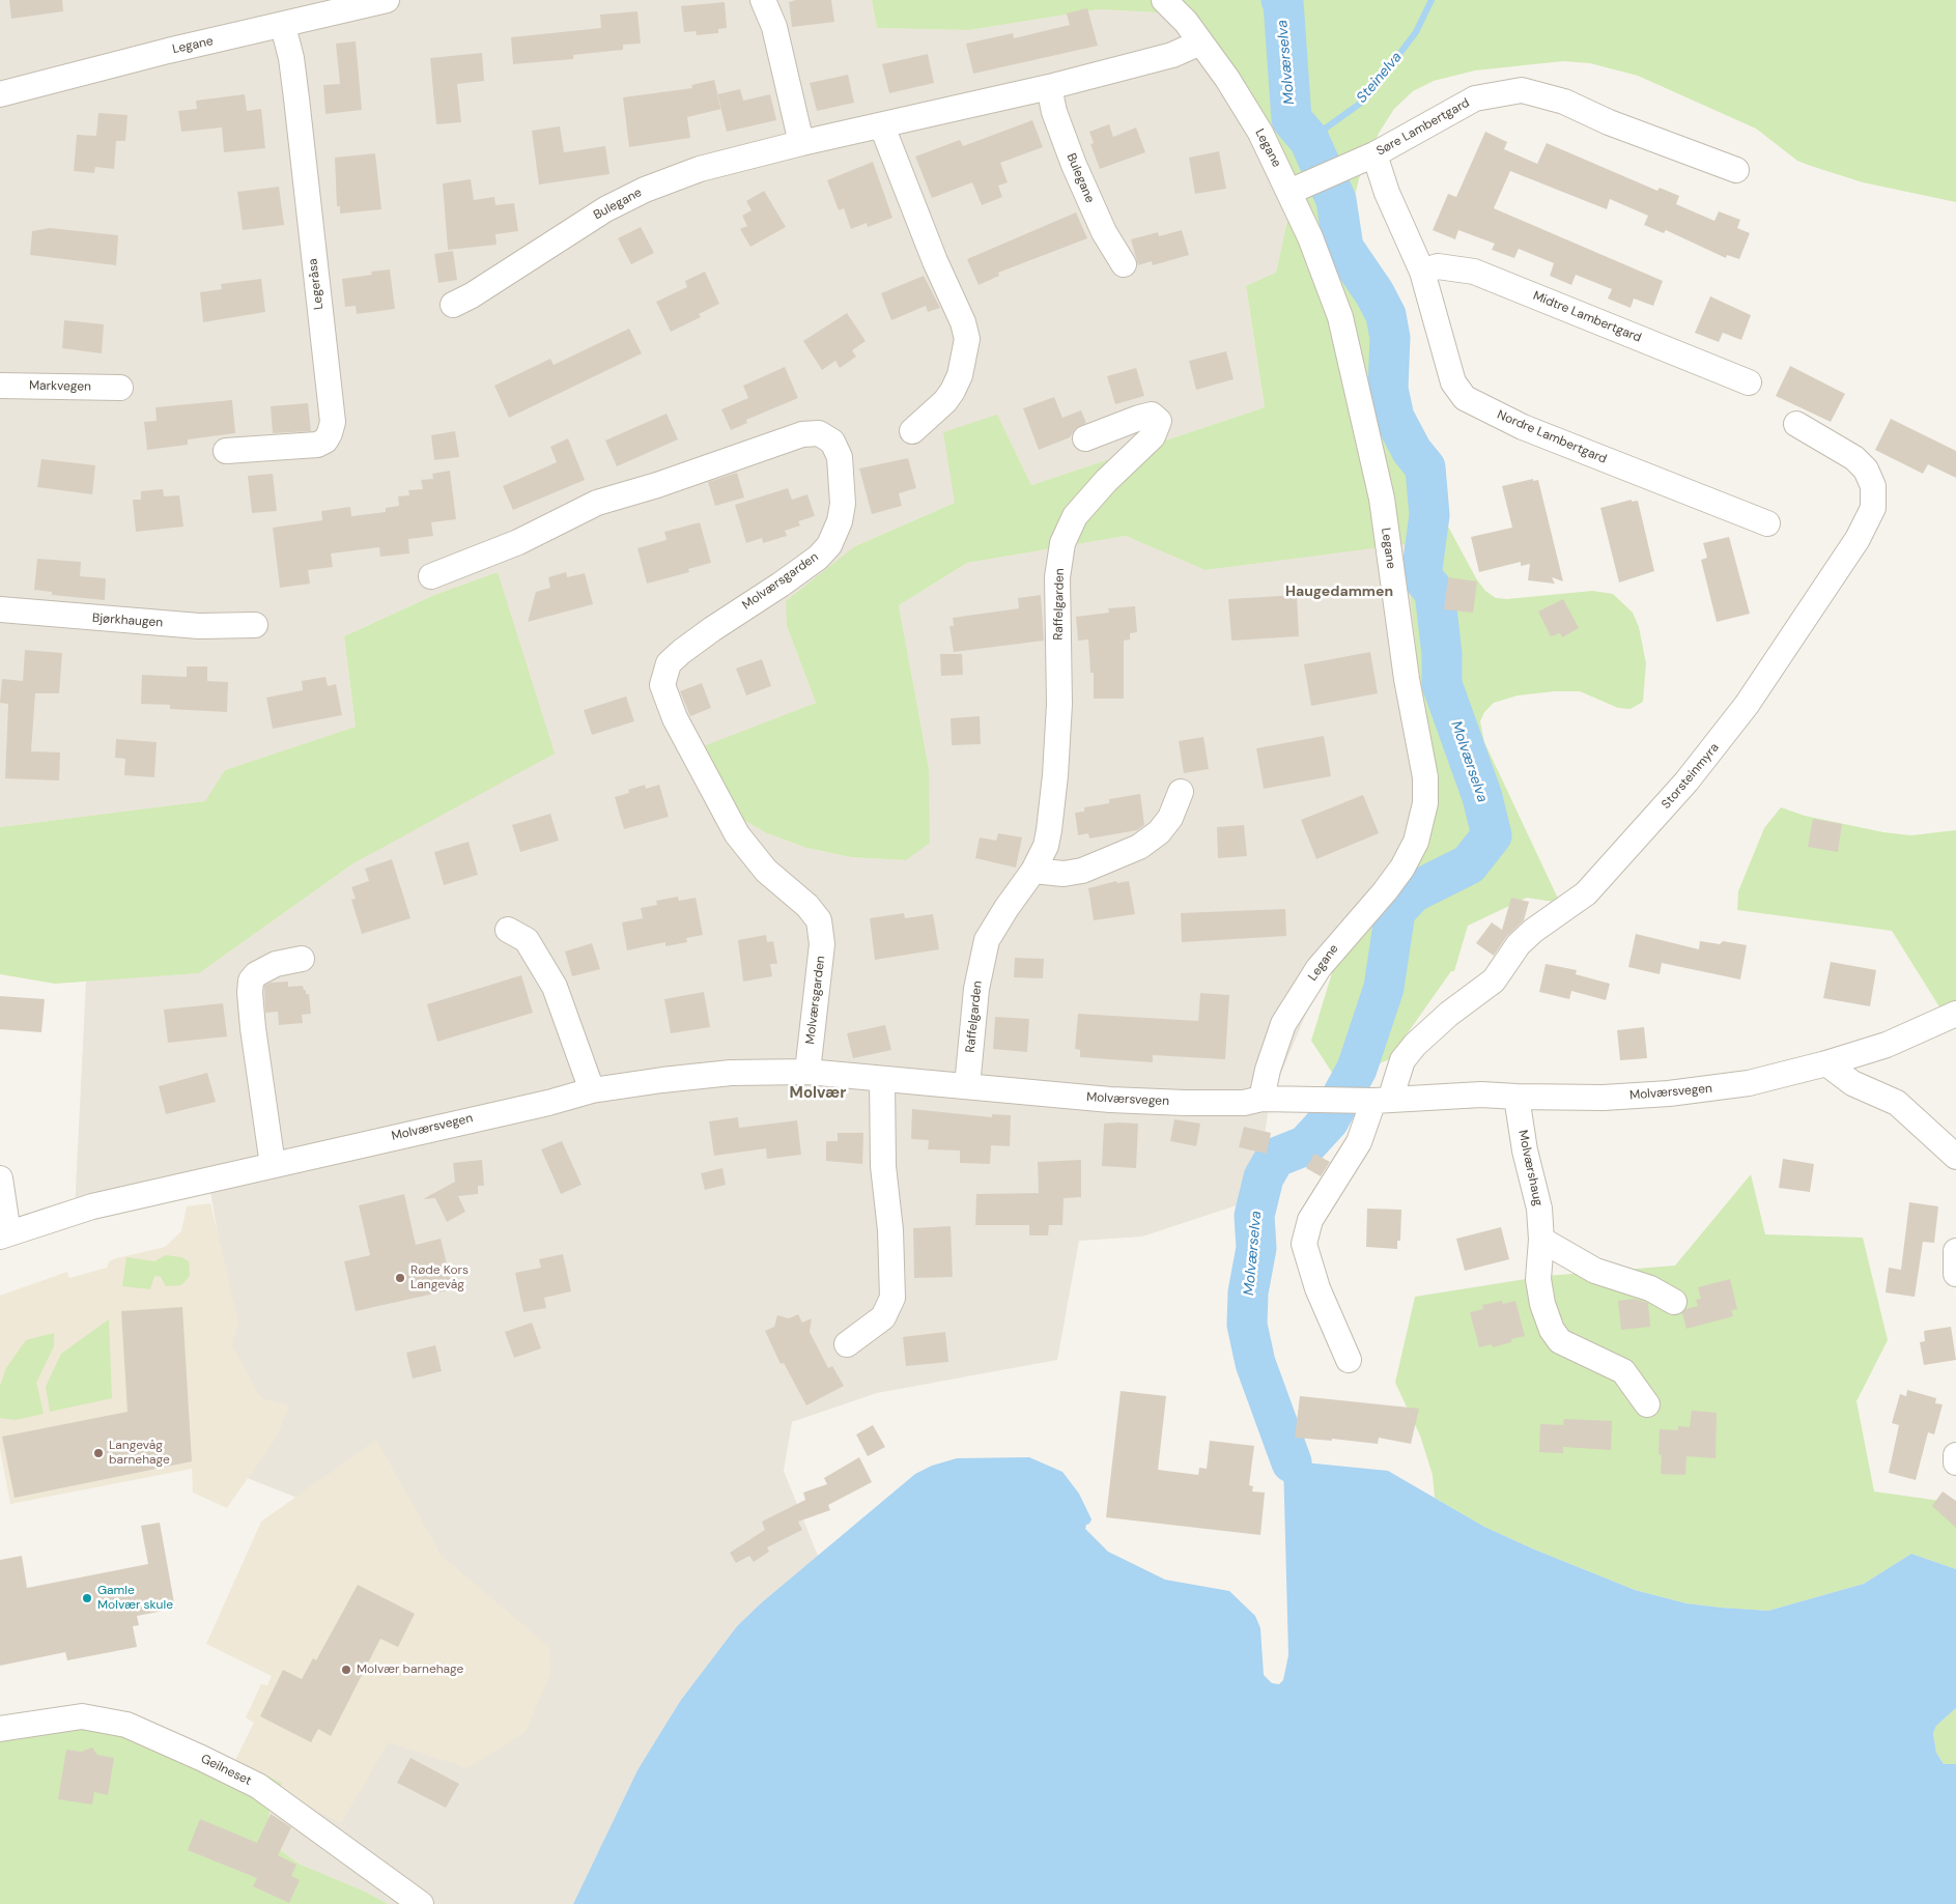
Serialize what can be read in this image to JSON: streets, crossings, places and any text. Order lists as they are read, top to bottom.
{
  "streets": {
    "street": [
      "Legane",
      "Søre Lambertgard",
      "Bulegane",
      "Legeråsa",
      "Midtre Lambertgard",
      "Markvegen",
      "Nordre Lambertgard",
      "Molværsgarden",
      "Raffelgarden",
      "Bjørkhaugen",
      "Storsteinmyra",
      "Molværsvegen",
      "Molværshaug",
      "Geilneset"
    ]
  },
  "crossings": [
    ["Legane", "Søre Lambertgard"],
    ["Legane", "Bulegane"],
    ["Legane", "Legeråsa"],
    ["Legane", "Molværsvegen"],
    ["Søre Lambertgard", "Nordre Lambertgard"],
    ["Midtre Lambertgard", "Nordre Lambertgard"],
    ["Molværsgarden", "Molværsvegen"],
    ["Raffelgarden", "Molværsvegen"],
    ["Storsteinmyra", "Molværsvegen"],
    ["Molværsvegen", "Molværshaug"]
  ],
  "districts": ["Haugedammen", "Molvær"],
  "water": ["Molværselva", "Steinelva"],
  "places": [
    "Røde Kors Langevåg",
    "Langevåg barnehage",
    "Gamle Molvær skule",
    "Molvær barnehage"
  ]
}
